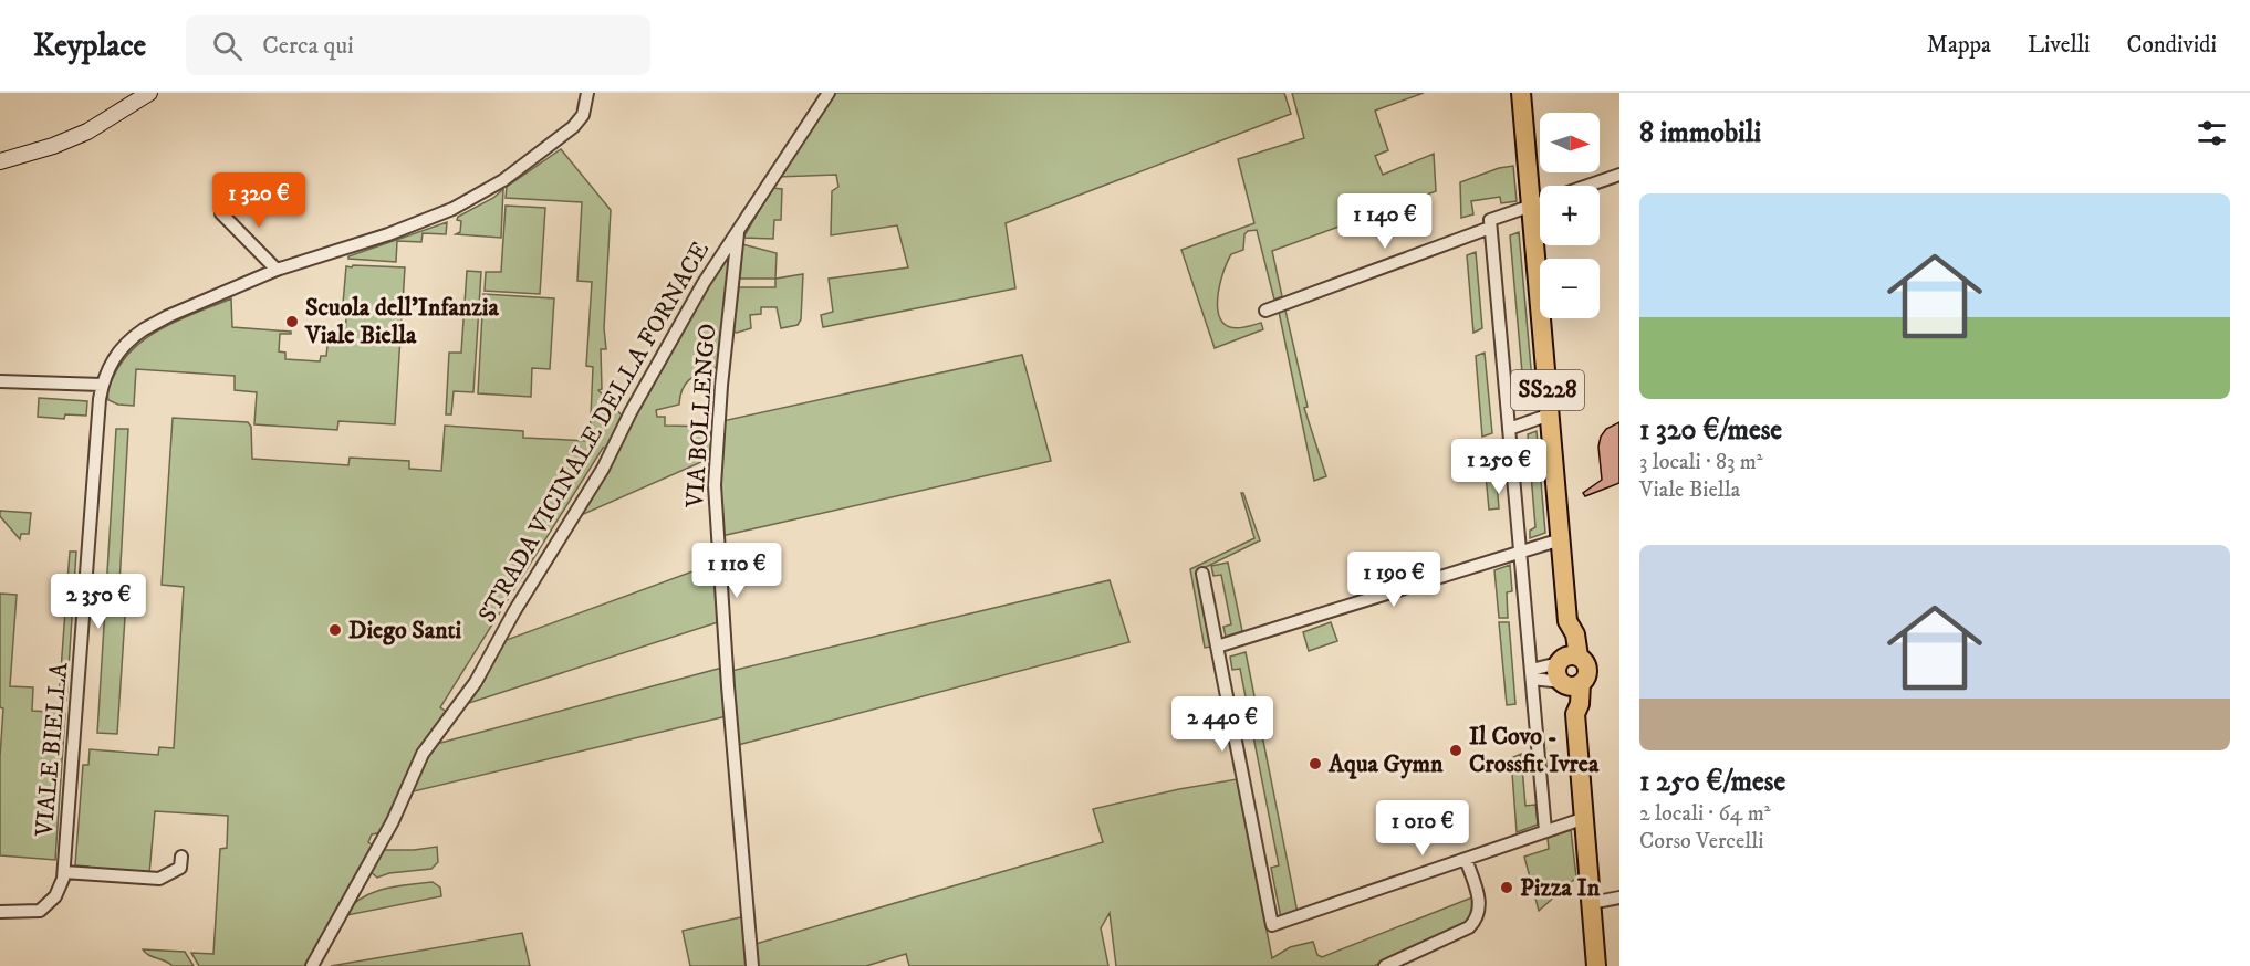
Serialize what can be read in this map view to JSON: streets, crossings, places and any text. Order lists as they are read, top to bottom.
{
  "streets": {
    "main road": ["SS228"],
    "street": ["VIA BOLLENGO", "STRADA VICINALE DELLA FORNACE", "VIALE BIELLA"]
  },
  "crossings": [
    ["VIA BOLLENGO", "STRADA VICINALE DELLA FORNACE"]
  ],
  "places": [
    "Scuola dell'Infanzia Viale Biella",
    "Diego Santi",
    "Il Covo - Crossfit Ivrea",
    "Aqua Gymn",
    "Pizza In"
  ],
  "north": "right",
  "page": {
    "header": "Keyplace",
    "search": "Cerca qui",
    "nav": ["Mappa", "Livelli", "Condividi"],
    "heading": "8 immobili",
    "map_buttons": ["+", "−"],
    "price": [
      "1 320 €",
      "1 140 €",
      "1 250 €",
      "1 110 €",
      "1 190 €",
      "2 350 €",
      "2 440 €",
      "1 010 €"
    ],
    "list": [
      {
        "name": "1 320 €/mese",
        "note": "3 locali · 83 m² · Viale Biella"
      },
      {
        "name": "1 250 €/mese",
        "note": "2 locali · 64 m² · Corso Vercelli"
      }
    ]
  }
}
